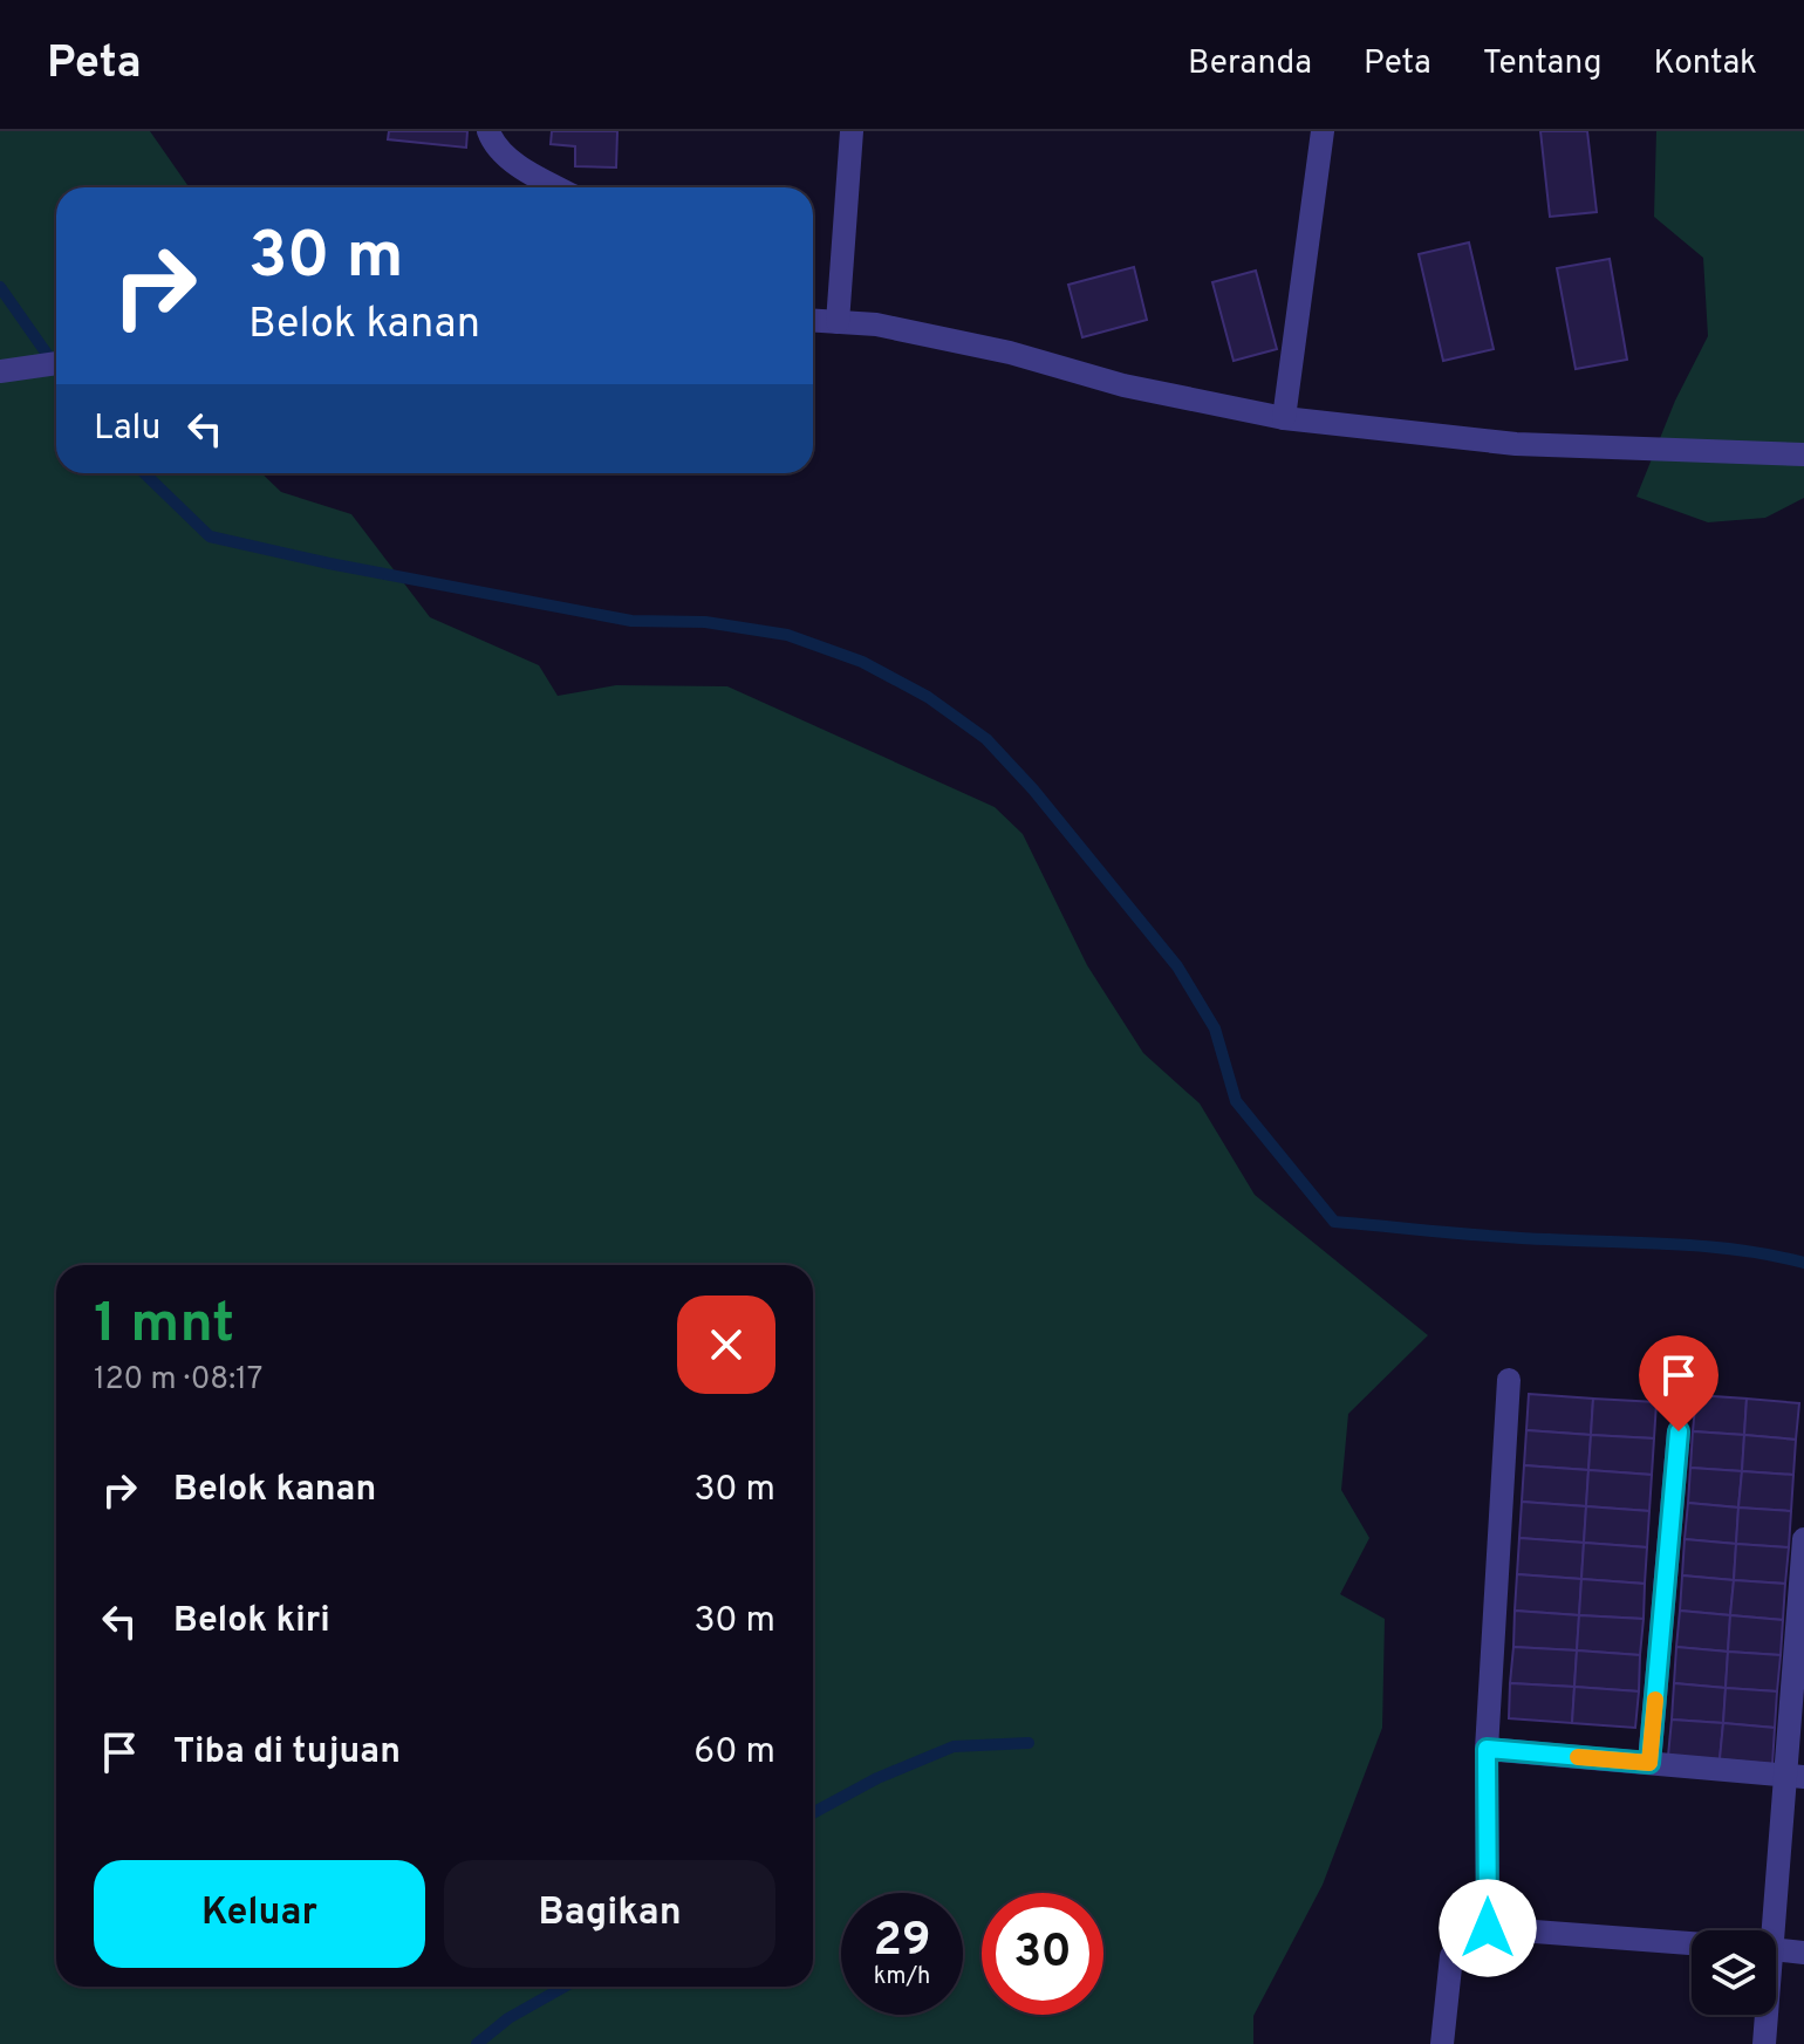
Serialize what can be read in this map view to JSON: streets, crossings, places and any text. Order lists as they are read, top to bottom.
{
  "page": {
    "header": "Peta",
    "nav": [
      "Beranda",
      "Peta",
      "Tentang",
      "Kontak"
    ],
    "turn": ["30 m", "Belok kanan"],
    "then": "Lalu",
    "heading": ["1 mnt", "120 m · 08:17"],
    "list": [
      {
        "name": "Belok kanan",
        "value": "30 m"
      },
      {
        "name": "Belok kiri",
        "value": "30 m"
      },
      {
        "name": "Tiba di tujuan",
        "value": "60 m"
      }
    ],
    "buttons": ["Keluar", "Bagikan"],
    "speed": "29 km/h",
    "limit": "30"
  }
}
